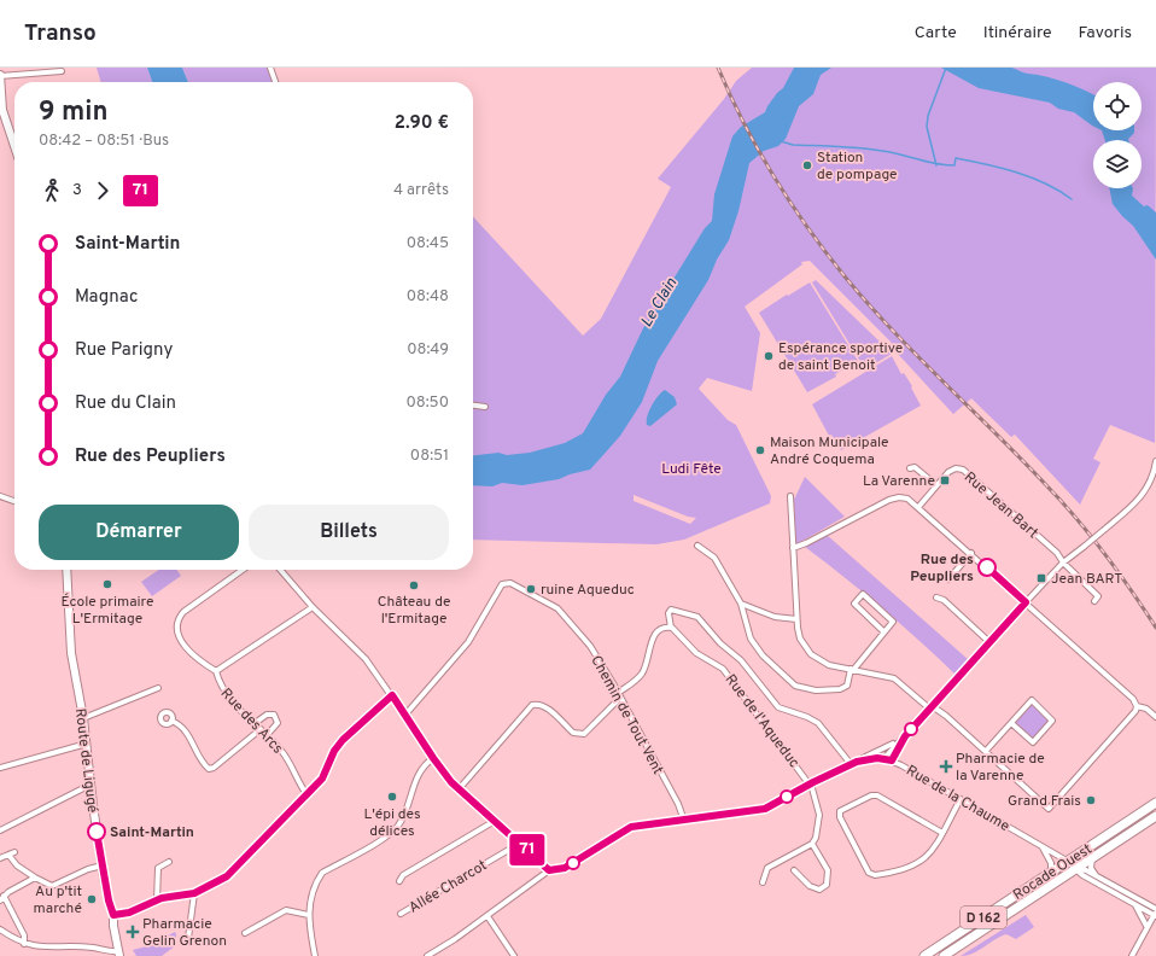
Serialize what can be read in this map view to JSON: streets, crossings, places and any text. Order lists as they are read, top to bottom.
{
  "streets": {
    "main road": ["Rocade Ouest", "D 162"],
    "street": [
      "Rue Jean Bart",
      "Chemin de Tout Vent",
      "Rue des Arcs",
      "Rue de l'Aqueduc",
      "Route de Ligugé",
      "Rue de la Chaume",
      "Allée Charcot"
    ]
  },
  "crossings": [
    ["Chemin de Tout Vent", "Rue de la Chaume"],
    ["Rue de l'Aqueduc", "Rue de la Chaume"],
    ["Rue de la Chaume", "Rocade Ouest"]
  ],
  "water": ["Le Clain"],
  "parks": ["Ludi Fête"],
  "places": {
    "other": [
      "Station de pompage",
      "Espérance sportive de saint Benoit",
      "Maison Municipale André Coquema",
      "Rue des Peupliers",
      "École primaire L'Ermitage",
      "Château de l'Ermitage",
      "ruine Aqueduc",
      "L'épi des délices",
      "Grand Frais",
      "Saint-Martin",
      "Au p'tit marché"
    ],
    "transit": ["La Varenne", "Jean BART"],
    "health": ["Pharmacie de la Varenne", "Pharmacie Gelin Grenon"]
  },
  "lines": ["bus line 71"],
  "page": {
    "header": "Transo",
    "nav": ["Carte", "Itinéraire", "Favoris"],
    "on_map": "71",
    "heading": ["9 min", "08:42 – 08:51 · Bus", "2.90 €"],
    "legs": ["3", "71", "4 arrêts"],
    "list": [
      {
        "name": "Saint-Martin",
        "value": "08:45"
      },
      {
        "name": "Magnac",
        "value": "08:48"
      },
      {
        "name": "Rue Parigny",
        "value": "08:49"
      },
      {
        "name": "Rue du Clain",
        "value": "08:50"
      },
      {
        "name": "Rue des Peupliers",
        "value": "08:51"
      }
    ],
    "buttons": ["Démarrer", "Billets"]
  }
}
